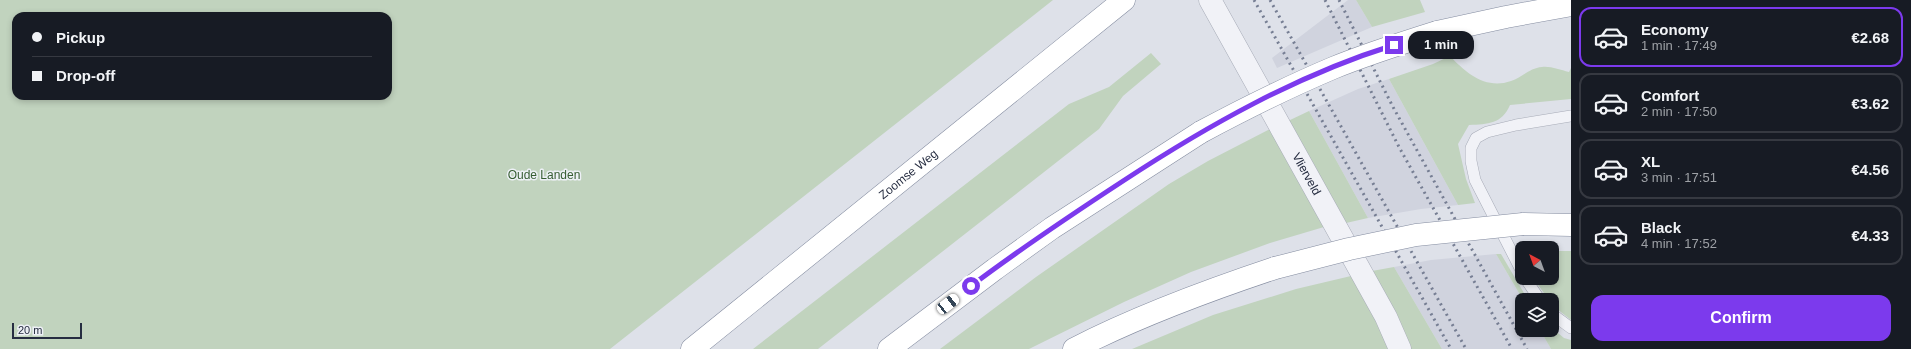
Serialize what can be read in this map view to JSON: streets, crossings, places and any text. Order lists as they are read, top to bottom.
{
  "streets": {
    "highway": ["Zoomse Weg"],
    "street": ["Vlierveld"]
  },
  "parks": ["Oude Landen"],
  "scale_bar": "20 m",
  "north": "top left",
  "page": {
    "list": [
      {
        "name": "Economy",
        "note": "1 min · 17:49",
        "value": "€2.68"
      },
      {
        "name": "Comfort",
        "note": "2 min · 17:50",
        "value": "€3.62"
      },
      {
        "name": "XL",
        "note": "3 min · 17:51",
        "value": "€4.56"
      },
      {
        "name": "Black",
        "note": "4 min · 17:52",
        "value": "€4.33"
      }
    ],
    "banner": ["Pickup", "Drop-off"],
    "bubble": "1 min",
    "buttons": "Confirm",
    "scale": "20 m"
  }
}
